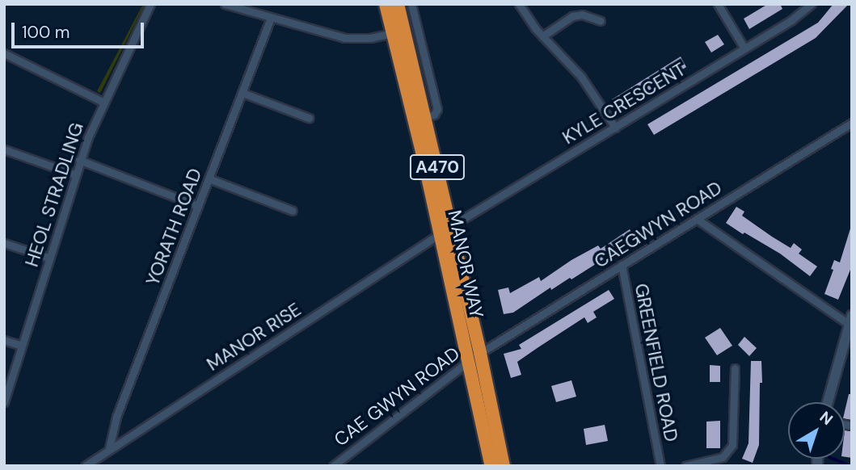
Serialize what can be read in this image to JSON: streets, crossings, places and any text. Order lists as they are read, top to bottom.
{
  "streets": {
    "highway": ["A470", "MANOR WAY"],
    "street": [
      "KYLE CRESCENT",
      "HEOL STRADLING",
      "CAEGWYN ROAD",
      "YORATH ROAD",
      "MANOR RISE",
      "GREENFIELD ROAD",
      "CAE GWYN ROAD"
    ]
  },
  "crossings": [
    ["KYLE CRESCENT", "MANOR WAY"],
    ["KYLE CRESCENT", "MANOR RISE"],
    ["CAEGWYN ROAD", "MANOR WAY"],
    ["CAEGWYN ROAD", "GREENFIELD ROAD"],
    ["CAEGWYN ROAD", "CAE GWYN ROAD"],
    ["YORATH ROAD", "MANOR RISE"],
    ["MANOR WAY", "MANOR RISE"],
    ["MANOR WAY", "CAE GWYN ROAD"]
  ],
  "scale_bar": "100 m",
  "north": "top right"
}
